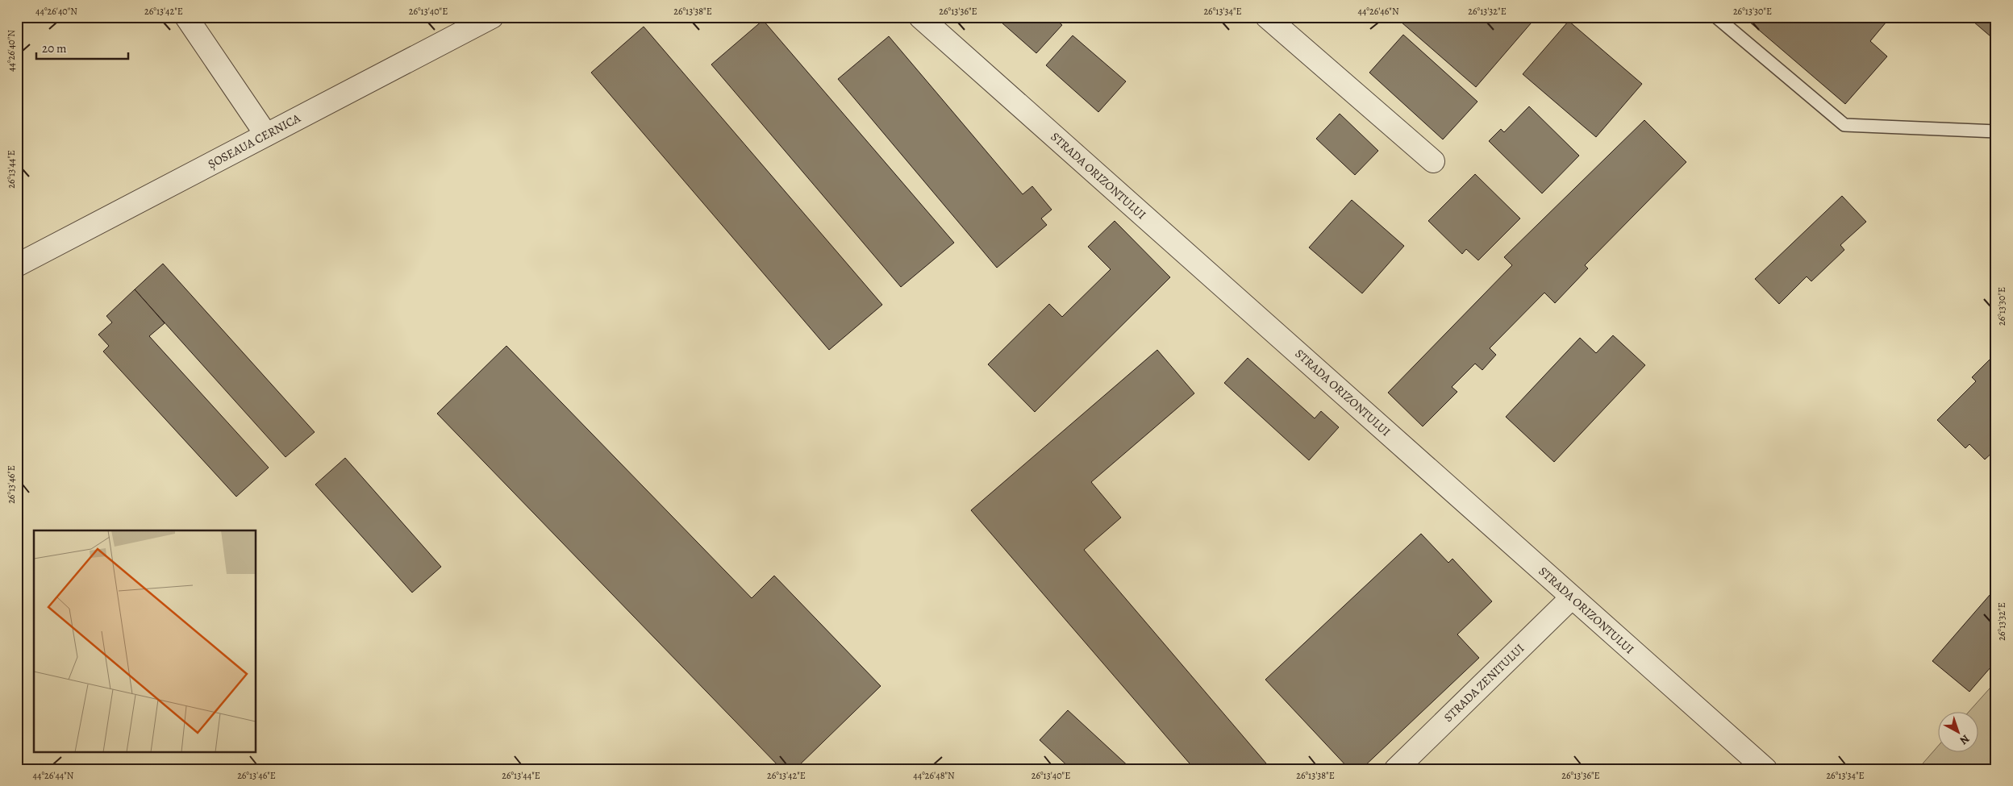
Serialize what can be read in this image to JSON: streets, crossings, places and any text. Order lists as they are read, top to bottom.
{
  "streets": {
    "street": ["ȘOSEAUA CERNICA", "STRADA ORIZONTULUI", "STRADA ZENITULUI"]
  },
  "crossings": [
    ["STRADA ORIZONTULUI", "STRADA ZENITULUI"]
  ],
  "scale_bar": "20 m",
  "north": "bottom right",
  "coordinates": [
    "44°26'40\"N",
    "26°13'42\"E",
    "26°13'40\"E",
    "26°13'38\"E",
    "26°13'36\"E",
    "26°13'34\"E",
    "44°26'46\"N",
    "26°13'32\"E",
    "26°13'30\"E",
    "26°13'44\"E",
    "26°13'46\"E",
    "44°26'44\"N",
    "44°26'48\"N"
  ]
}
